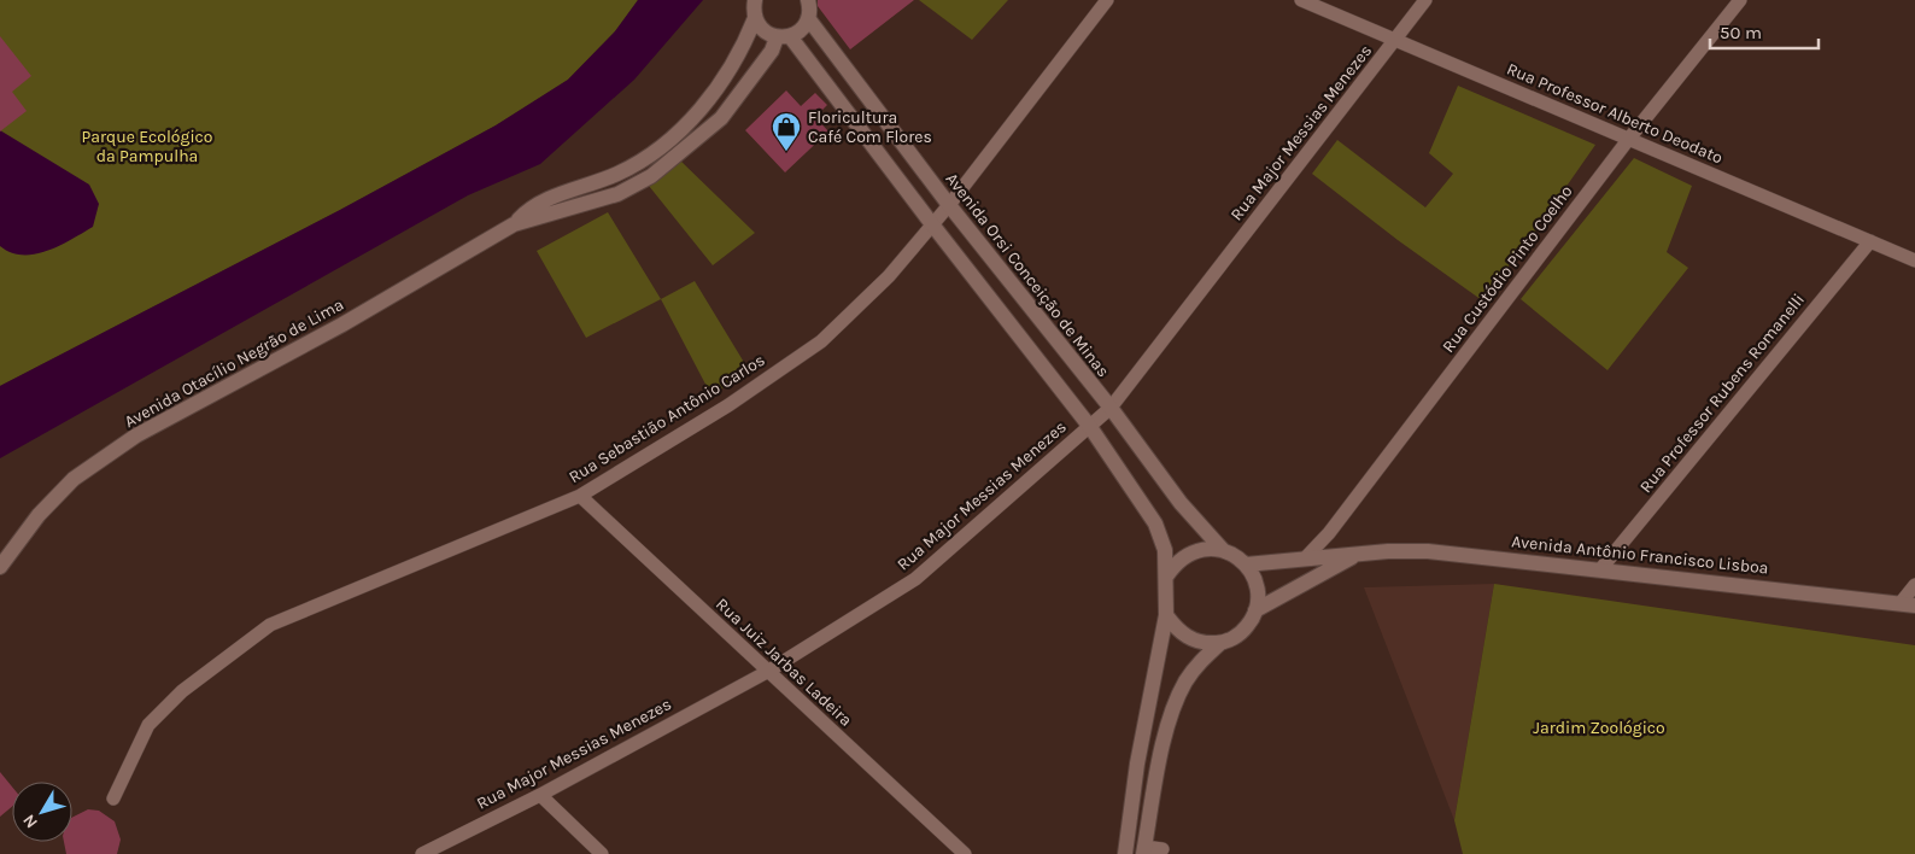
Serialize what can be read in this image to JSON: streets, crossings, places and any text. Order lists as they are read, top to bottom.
{
  "streets": {
    "street": [
      "Rua Professor Alberto Deodato",
      "Rua Major Messias Menezes",
      "Rua Custódio Pinto Coelho",
      "Avenida Orsi Conceição de Minas",
      "Avenida Otacílio Negrão de Lima",
      "Rua Professor Rubens Romanelli",
      "Rua Sebastião Antônio Carlos",
      "Avenida Antônio Francisco Lisboa",
      "Rua Juiz Jarbas Ladeira"
    ]
  },
  "crossings": [
    ["Rua Professor Alberto Deodato", "Rua Major Messias Menezes"],
    ["Rua Professor Alberto Deodato", "Rua Custódio Pinto Coelho"],
    ["Rua Professor Alberto Deodato", "Rua Professor Rubens Romanelli"],
    ["Rua Major Messias Menezes", "Avenida Orsi Conceição de Minas"],
    ["Rua Major Messias Menezes", "Rua Juiz Jarbas Ladeira"],
    ["Rua Custódio Pinto Coelho", "Avenida Antônio Francisco Lisboa"],
    ["Avenida Orsi Conceição de Minas", "Avenida Otacílio Negrão de Lima"],
    ["Avenida Orsi Conceição de Minas", "Rua Sebastião Antônio Carlos"],
    ["Avenida Orsi Conceição de Minas", "Avenida Antônio Francisco Lisboa"],
    ["Rua Professor Rubens Romanelli", "Avenida Antônio Francisco Lisboa"],
    ["Rua Sebastião Antônio Carlos", "Rua Juiz Jarbas Ladeira"]
  ],
  "parks": ["Parque Ecológico da Pampulha", "Jardim Zoológico"],
  "places": {
    "shop": ["Floricultura Café Com Flores"]
  },
  "scale_bar": "50 m",
  "north": "bottom left"
}
